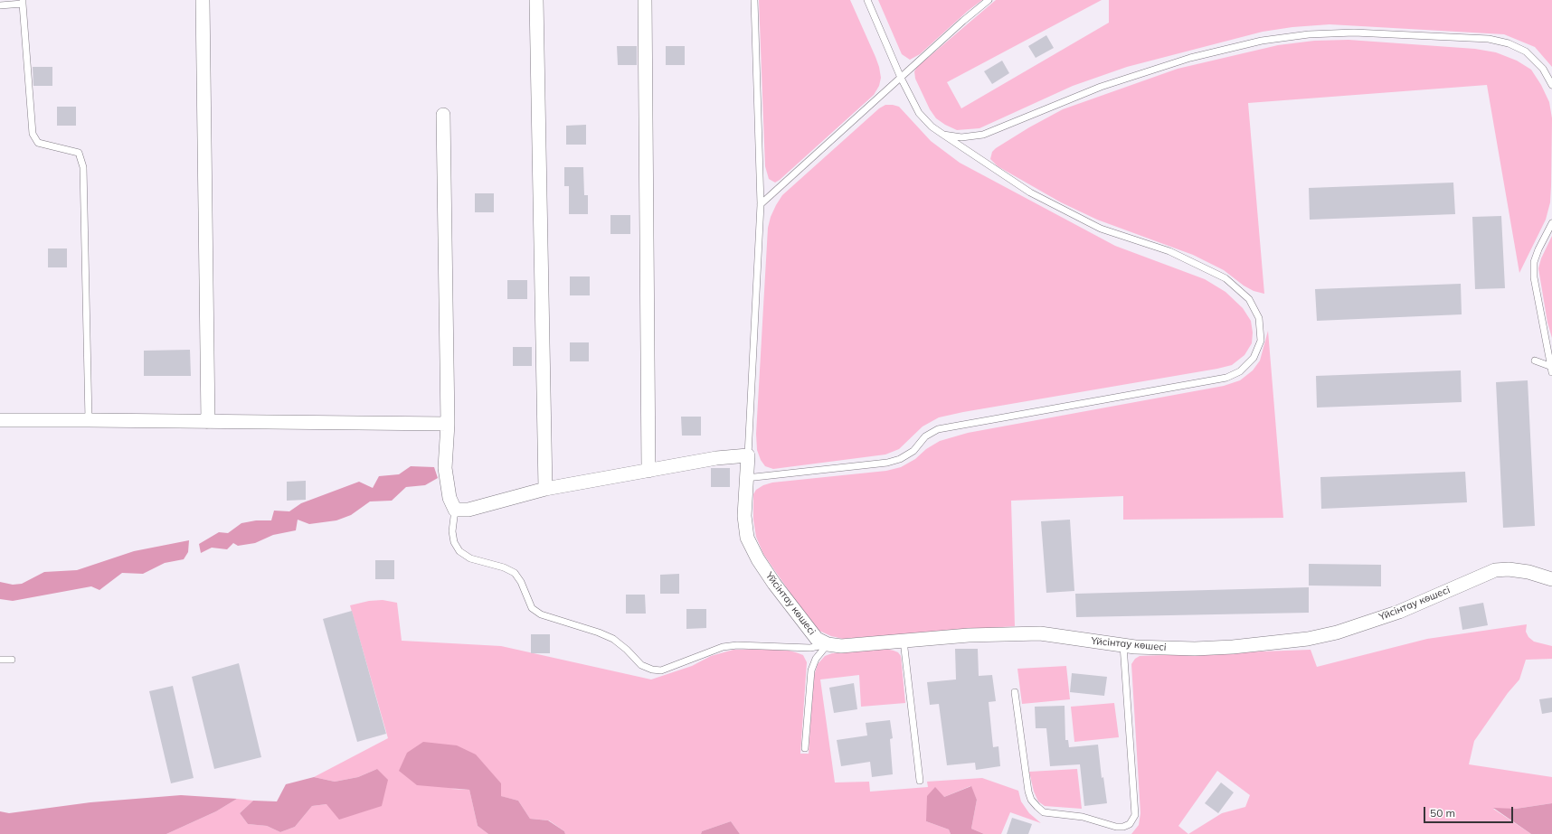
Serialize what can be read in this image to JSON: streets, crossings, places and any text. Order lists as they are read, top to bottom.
{
  "streets": {
    "street": ["Үйсінтау көшесі"]
  },
  "scale_bar": "50 m"
}
